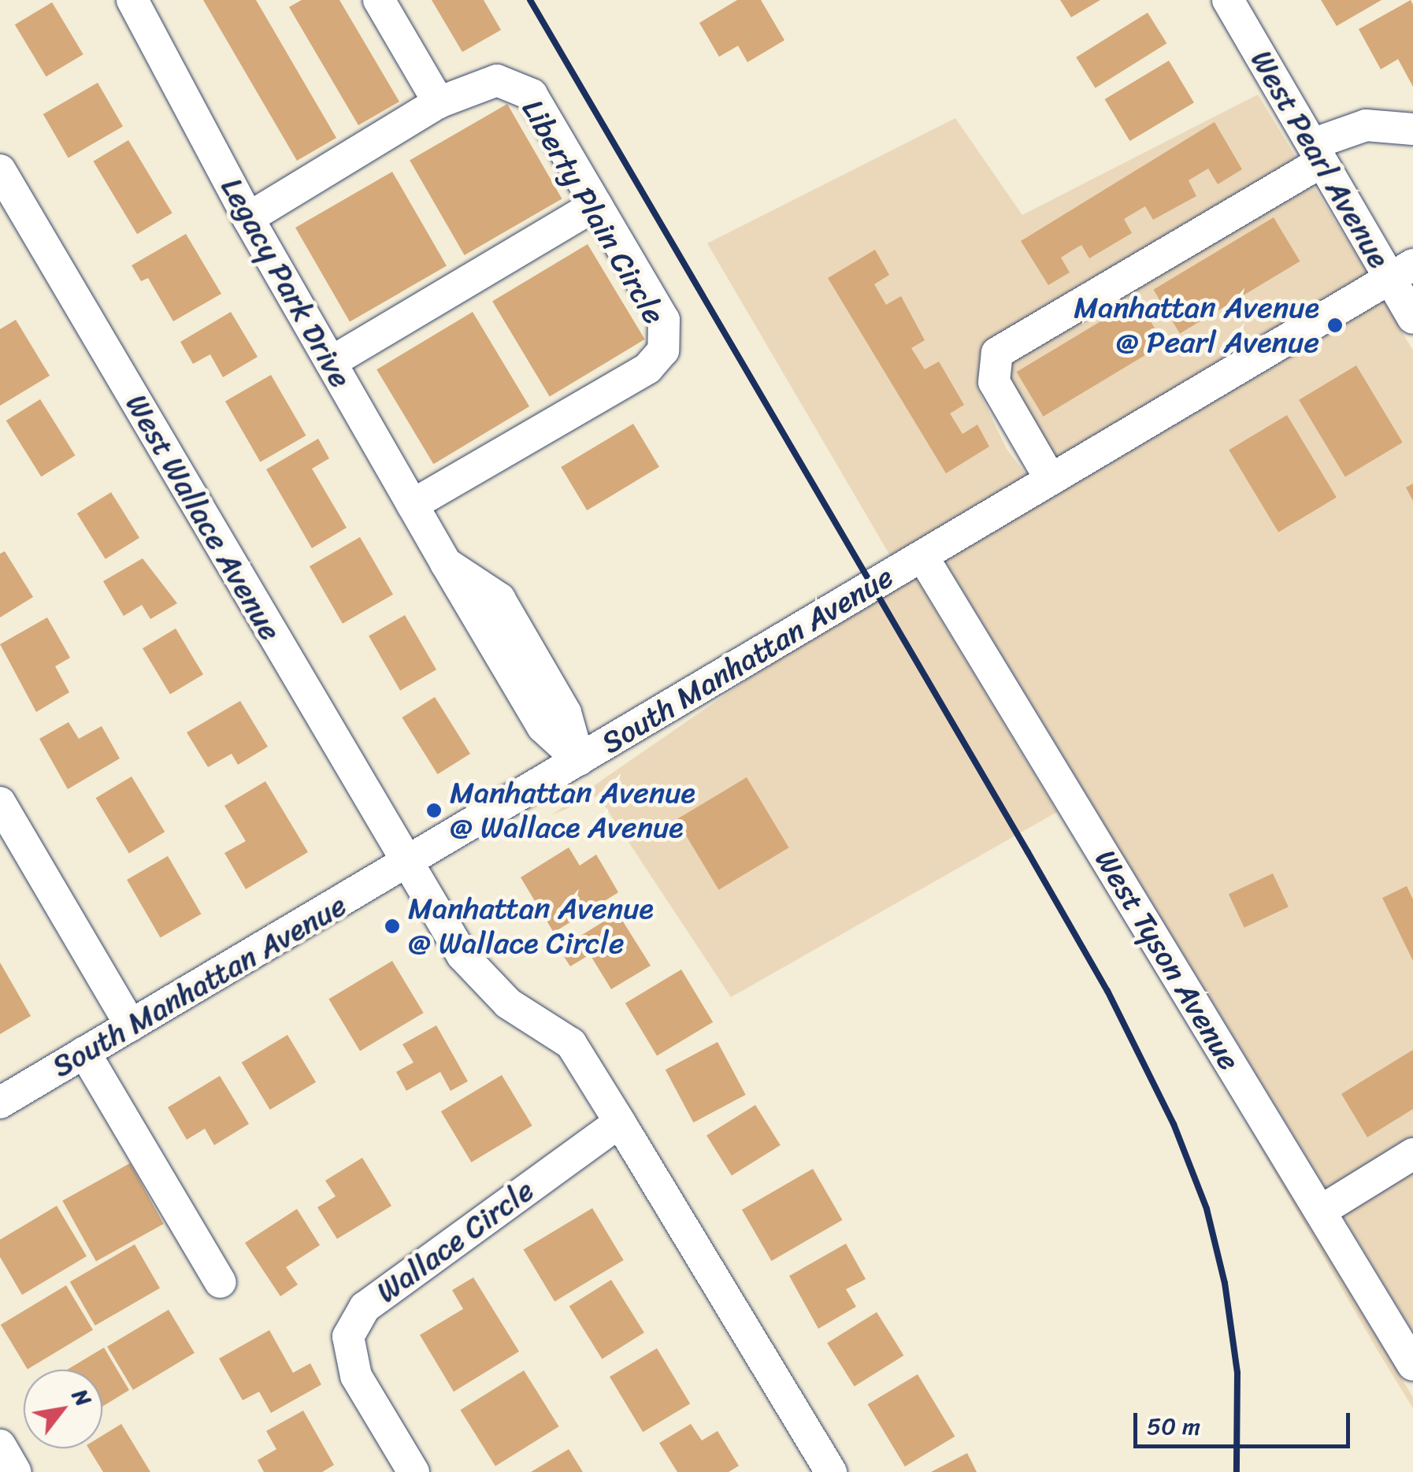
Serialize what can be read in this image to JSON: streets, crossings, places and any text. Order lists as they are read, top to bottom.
{
  "streets": {
    "street": [
      "West Pearl Avenue",
      "Liberty Plain Circle",
      "Legacy Park Drive",
      "West Wallace Avenue",
      "South Manhattan Avenue",
      "West Tyson Avenue",
      "Wallace Circle"
    ]
  },
  "crossings": [
    ["West Pearl Avenue", "South Manhattan Avenue"],
    ["Liberty Plain Circle", "Legacy Park Drive"],
    ["Legacy Park Drive", "South Manhattan Avenue"],
    ["West Wallace Avenue", "South Manhattan Avenue"],
    ["South Manhattan Avenue", "West Tyson Avenue"]
  ],
  "places": ["Manhattan Avenue @ Pearl Avenue", "Manhattan Avenue @ Wallace Avenue", "Manhattan Avenue @ Wallace Circle"],
  "scale_bar": "50 m",
  "north": "top right"
}
